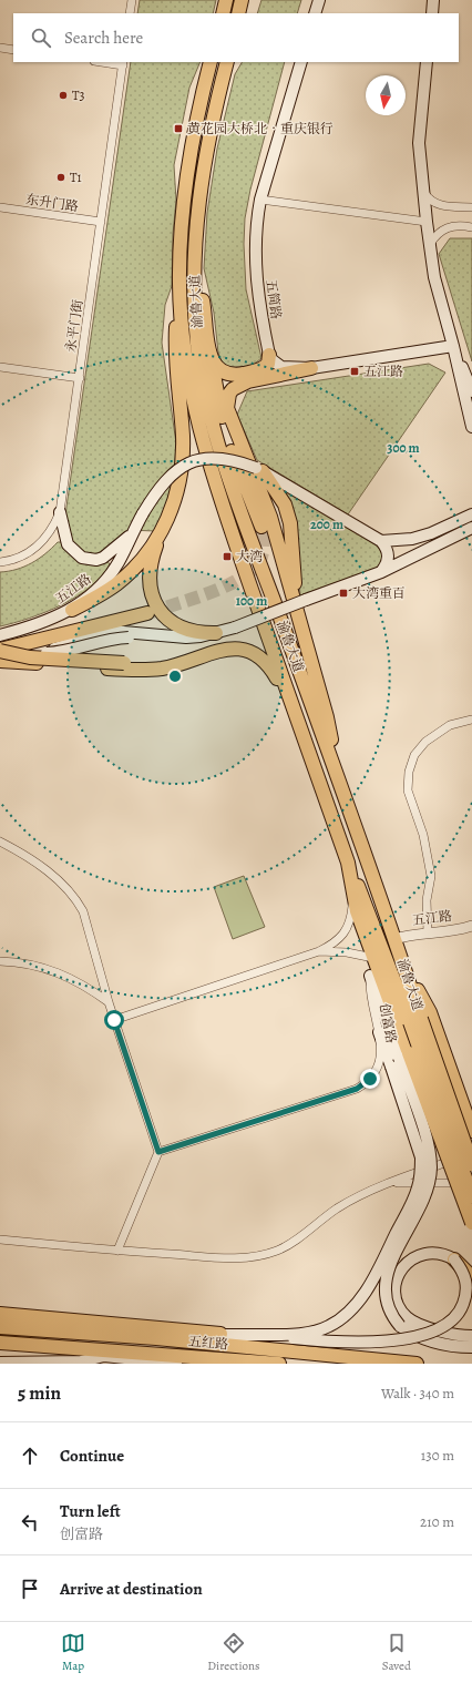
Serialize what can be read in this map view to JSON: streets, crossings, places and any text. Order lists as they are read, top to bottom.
{
  "streets": {
    "highway": ["渝鲁大道", "五红路"],
    "main road": ["五简路", "五江路"],
    "street": ["东升门路", "永平门街", "创富路"]
  },
  "crossings": [
    ["东升门路", "永平门街"],
    ["渝鲁大道", "五江路"],
    ["渝鲁大道", "创富路"]
  ],
  "places": {
    "other": ["T3", "T1"],
    "transit": [
      "黄花园大桥北‧重庆银行",
      "五江路",
      "大湾",
      "大湾重百"
    ]
  },
  "north": "bottom",
  "page": {
    "search": "Search here",
    "heading": ["5 min", "Walk · 340 m"],
    "list": [
      ["Continue", "130 m"],
      ["Turn left", "创富路", "210 m"],
      "Arrive at destination"
    ],
    "nav": ["Map", "Directions", "Saved"]
  },
  "rings": ["300 m", "200 m", "100 m"]
}
